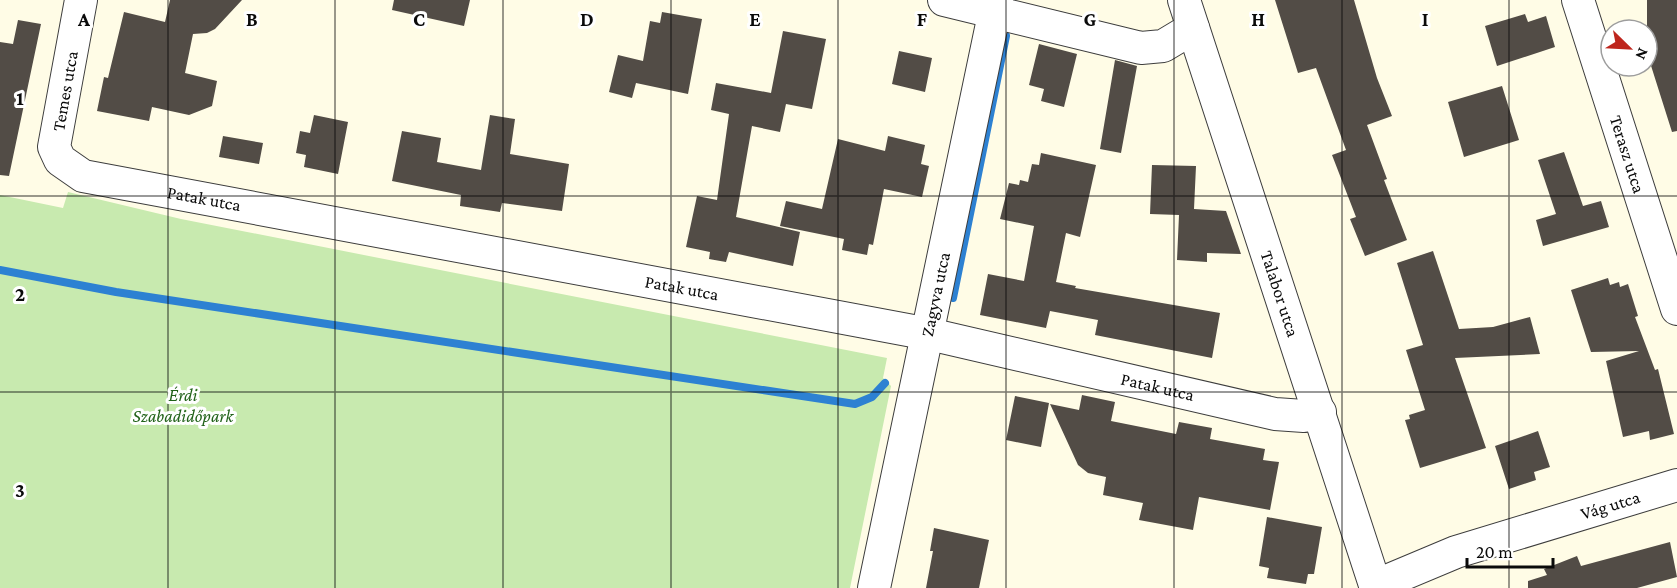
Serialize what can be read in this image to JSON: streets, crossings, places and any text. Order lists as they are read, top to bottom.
{
  "streets": {
    "street": [
      "Temes utca",
      "Terasz utca",
      "Patak utca",
      "Zagyva utca",
      "Talabor utca",
      "Vág utca"
    ]
  },
  "crossings": [
    ["Temes utca", "Patak utca"],
    ["Patak utca", "Zagyva utca"],
    ["Patak utca", "Talabor utca"],
    ["Talabor utca", "Vág utca"]
  ],
  "parks": ["Érdi Szabadidőpark"],
  "scale_bar": "20 m",
  "north": "bottom right",
  "grid": {
    "columns": [
      "A",
      "B",
      "C",
      "D",
      "E",
      "F",
      "G",
      "H",
      "I"
    ],
    "rows": ["1", "2", "3"]
  }
}
